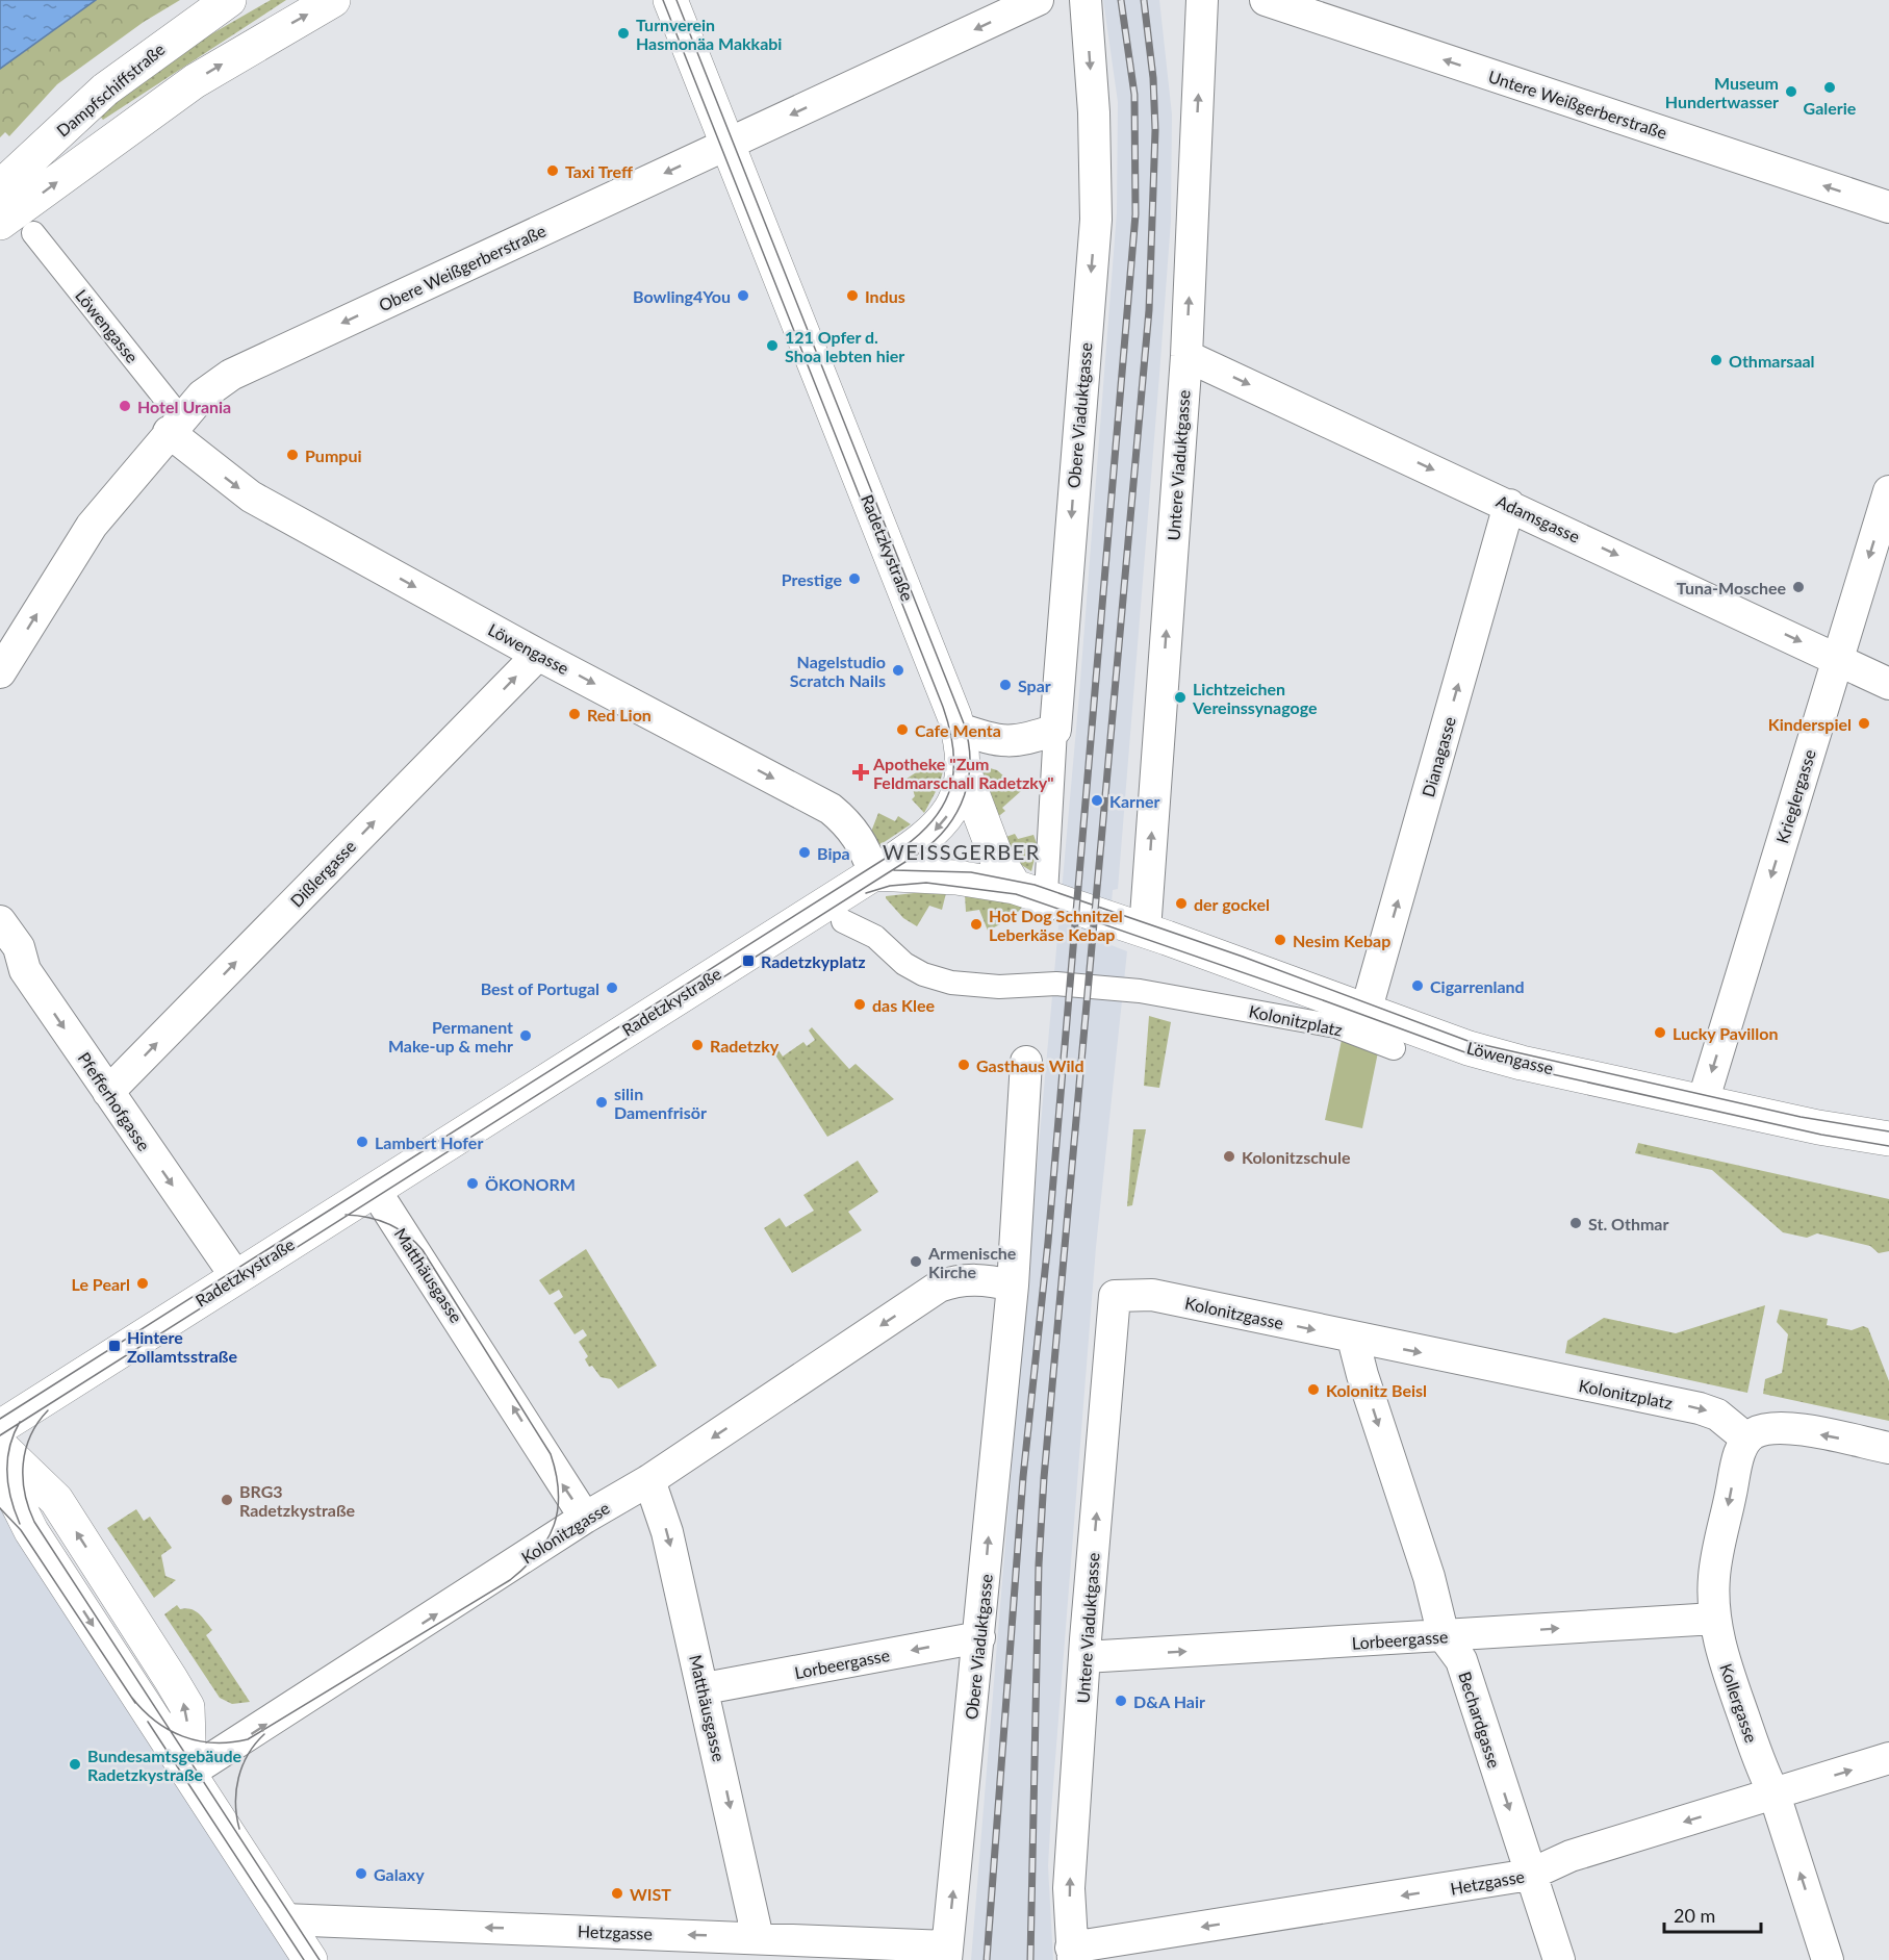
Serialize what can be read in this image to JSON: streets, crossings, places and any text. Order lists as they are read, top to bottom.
{
  "streets": {
    "street": [
      "Dampfschiffstraße",
      "Untere Weißgerberstraße",
      "Obere Weißgerberstraße",
      "Löwengasse",
      "Obere Viaduktgasse",
      "Untere Viaduktgasse",
      "Adamsgasse",
      "Radetzkystraße",
      "Dianagasse",
      "Krieglergasse",
      "Dißlergasse",
      "Kolonitzplatz",
      "Pfefferhofgasse",
      "Matthäusgasse",
      "Kolonitzgasse",
      "Lorbeergasse",
      "Kollergasse",
      "Bechardgasse",
      "Hetzgasse"
    ]
  },
  "crossings": [
    ["Obere Weißgerberstraße", "Löwengasse"],
    ["Obere Weißgerberstraße", "Radetzkystraße"],
    ["Löwengasse", "Untere Viaduktgasse"],
    ["Löwengasse", "Radetzkystraße"],
    ["Löwengasse", "Dianagasse"],
    ["Löwengasse", "Krieglergasse"],
    ["Löwengasse", "Dißlergasse"],
    ["Obere Viaduktgasse", "Kolonitzgasse"],
    ["Obere Viaduktgasse", "Lorbeergasse"],
    ["Obere Viaduktgasse", "Hetzgasse"],
    ["Untere Viaduktgasse", "Adamsgasse"],
    ["Untere Viaduktgasse", "Kolonitzgasse"],
    ["Untere Viaduktgasse", "Lorbeergasse"],
    ["Untere Viaduktgasse", "Hetzgasse"],
    ["Adamsgasse", "Dianagasse"],
    ["Adamsgasse", "Krieglergasse"],
    ["Radetzkystraße", "Pfefferhofgasse"],
    ["Radetzkystraße", "Matthäusgasse"],
    ["Dißlergasse", "Pfefferhofgasse"],
    ["Kolonitzplatz", "Kolonitzgasse"],
    ["Kolonitzplatz", "Kollergasse"],
    ["Kolonitzplatz", "Bechardgasse"],
    ["Matthäusgasse", "Kolonitzgasse"],
    ["Matthäusgasse", "Lorbeergasse"],
    ["Matthäusgasse", "Hetzgasse"],
    ["Kolonitzgasse", "Bechardgasse"],
    ["Lorbeergasse", "Kollergasse"],
    ["Lorbeergasse", "Bechardgasse"],
    ["Kollergasse", "Hetzgasse"],
    ["Bechardgasse", "Hetzgasse"]
  ],
  "one_way": [
    "Untere Weißgerberstraße",
    "Löwengasse",
    "Untere Viaduktgasse",
    "Adamsgasse",
    "Dianagasse",
    "Krieglergasse",
    "Dißlergasse",
    "Kolonitzplatz",
    "Pfefferhofgasse",
    "Bechardgasse",
    "Hetzgasse"
  ],
  "districts": ["WEISSGERBER"],
  "places": {
    "other": [
      "Turnverein Hasmonäa Makkabi",
      "Galerie",
      "Museum Hundertwasser",
      "Taxi Treff",
      "Bowling4You",
      "Indus",
      "121 Opfer d. Shoa lebten hier",
      "Othmarsaal",
      "Hotel Urania",
      "Pumpui",
      "Prestige",
      "Tuna-Moschee",
      "Nagelstudio Scratch Nails",
      "Spar",
      "Lichtzeichen Vereinssynagoge",
      "Red Lion",
      "Kinderspiel",
      "Cafe Menta",
      "Karner",
      "Bipa",
      "der gockel",
      "Hot Dog Schnitzel Leberkäse Kebap",
      "Nesim Kebap",
      "Cigarrenland",
      "Best of Portugal",
      "das Klee",
      "Lucky Pavillon",
      "Permanent Make-up & mehr",
      "Radetzky",
      "Gasthaus Wild",
      "silin Damenfrisör",
      "Lambert Hofer",
      "Kolonitzschule",
      "ÖKONORM",
      "St. Othmar",
      "Armenische Kirche",
      "Le Pearl",
      "Kolonitz Beisl",
      "BRG3 Radetzkystraße",
      "D&A Hair",
      "Bundesamtsgebäude Radetzkystraße",
      "Galaxy",
      "WIST"
    ],
    "health": ["Apotheke \"Zum Feldmarschall Radetzky\""],
    "transit": ["Radetzkyplatz", "Hintere Zollamtsstraße"]
  },
  "scale_bar": "20 m"
}
